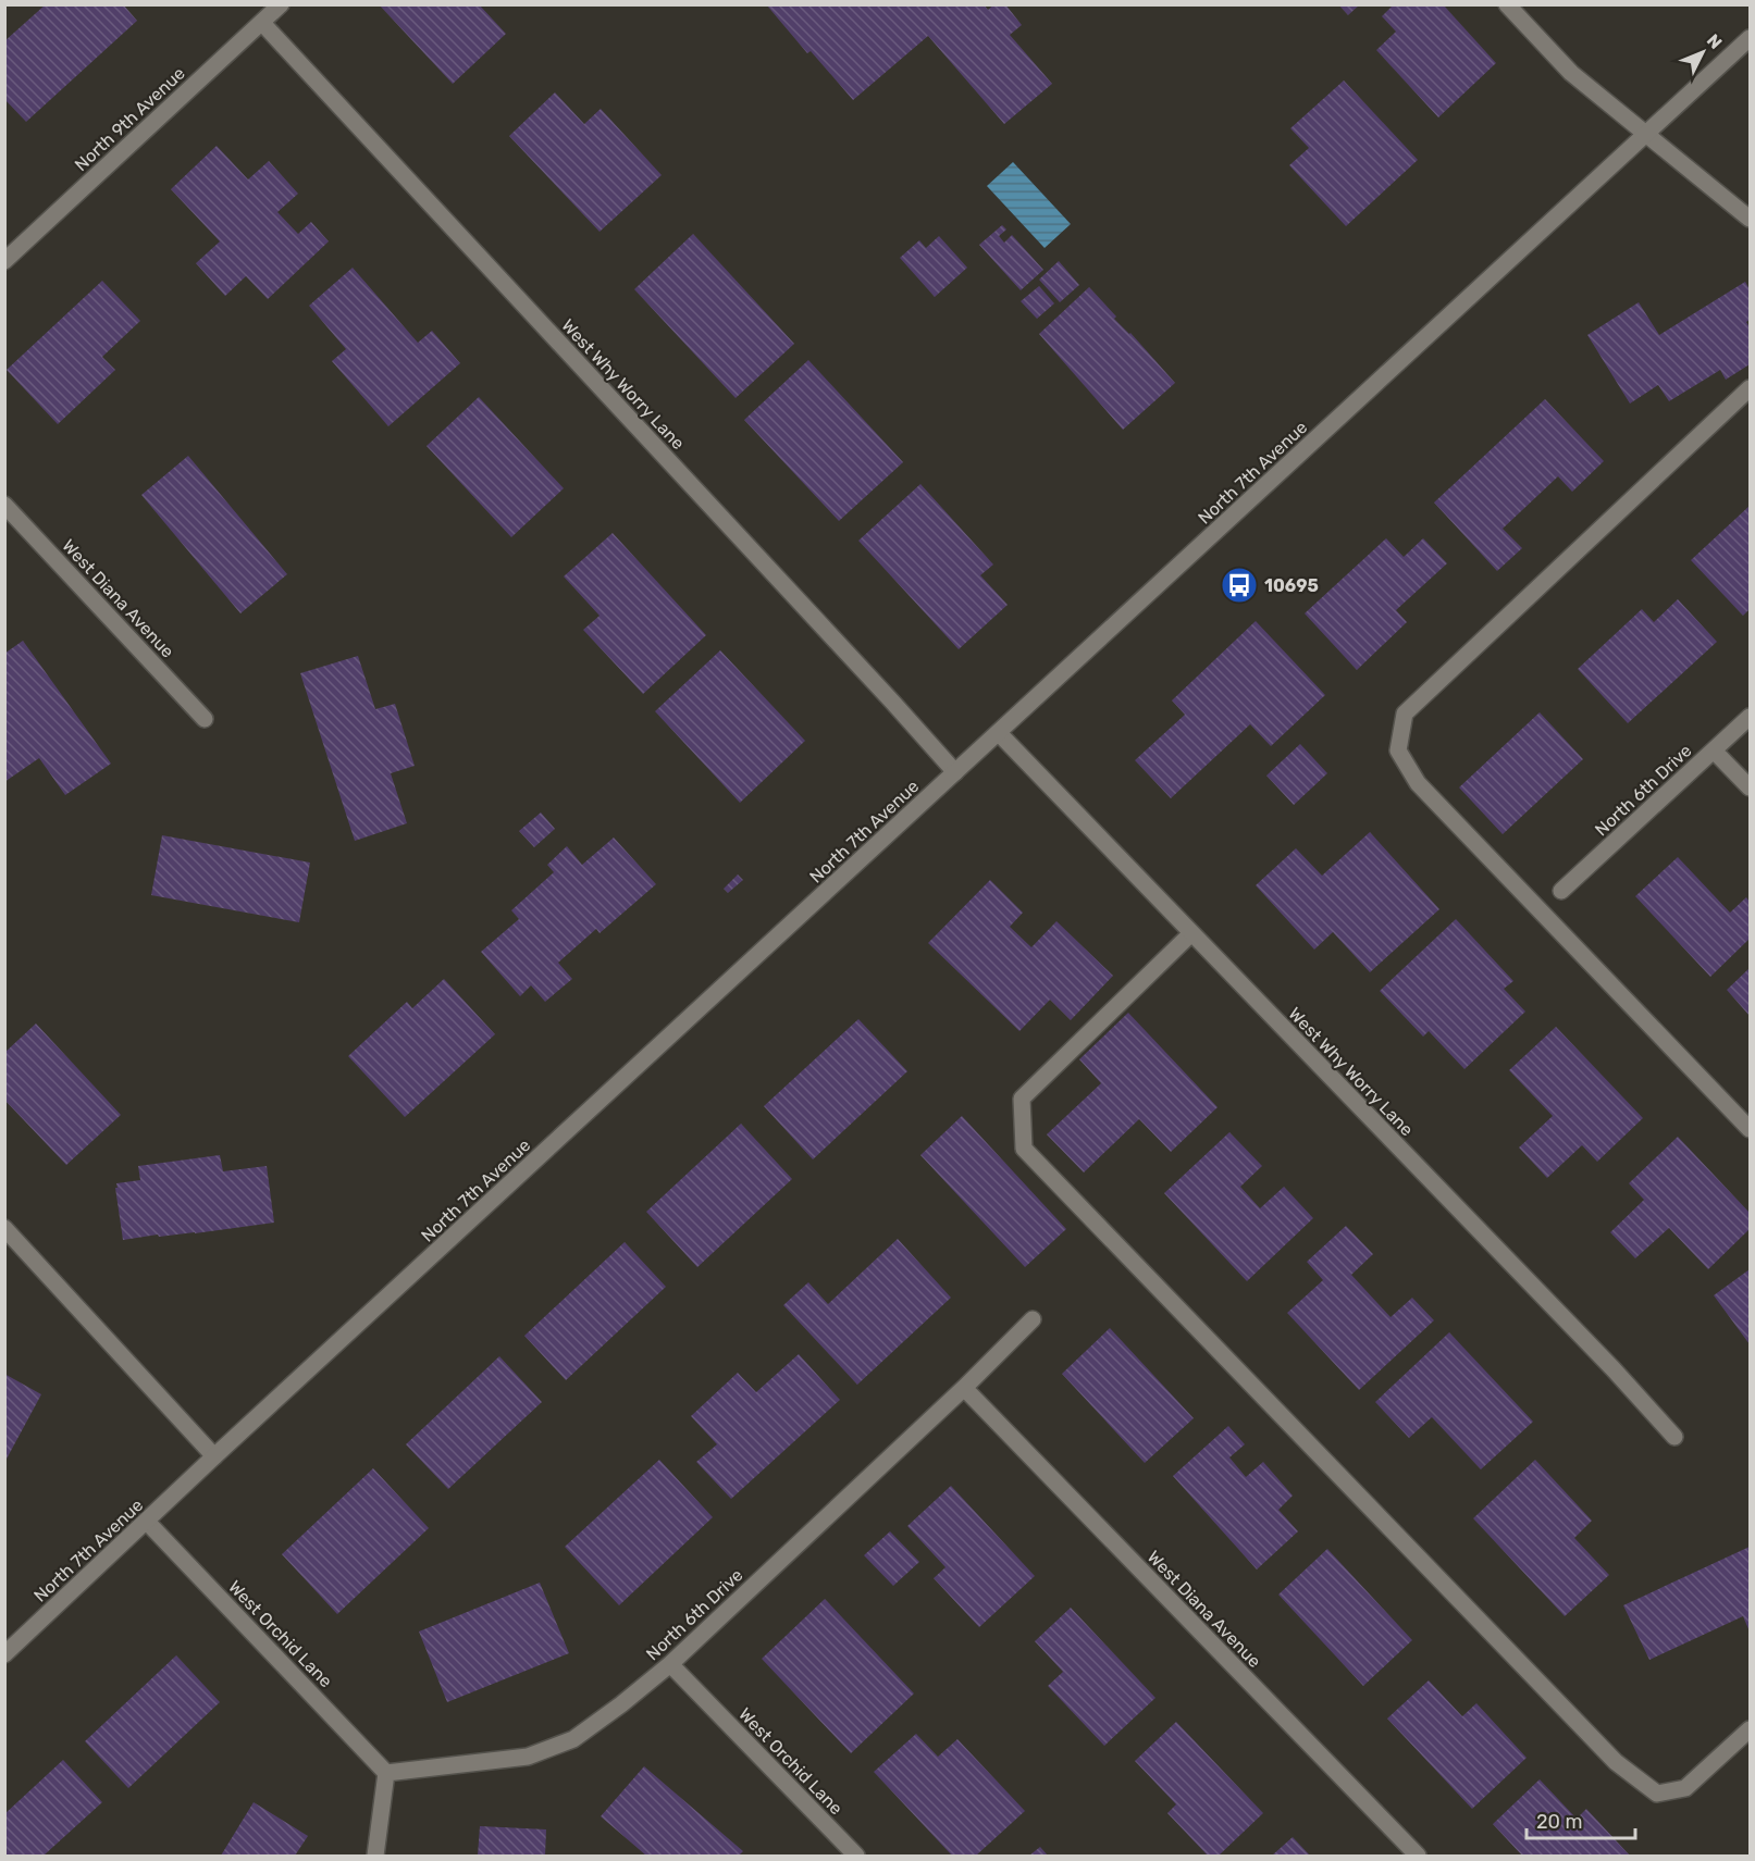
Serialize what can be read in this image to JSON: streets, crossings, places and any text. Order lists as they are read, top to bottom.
{
  "streets": {
    "street": [
      "North 9th Avenue",
      "West Why Worry Lane",
      "North 7th Avenue",
      "West Diana Avenue",
      "North 6th Drive",
      "West Orchid Lane"
    ]
  },
  "crossings": [
    ["North 9th Avenue", "West Why Worry Lane"],
    ["West Why Worry Lane", "North 7th Avenue"],
    ["North 7th Avenue", "West Orchid Lane"],
    ["West Diana Avenue", "North 6th Drive"],
    ["North 6th Drive", "West Orchid Lane"]
  ],
  "places": {
    "bus stop": ["10695"]
  },
  "scale_bar": "20 m",
  "north": "top right"
}
